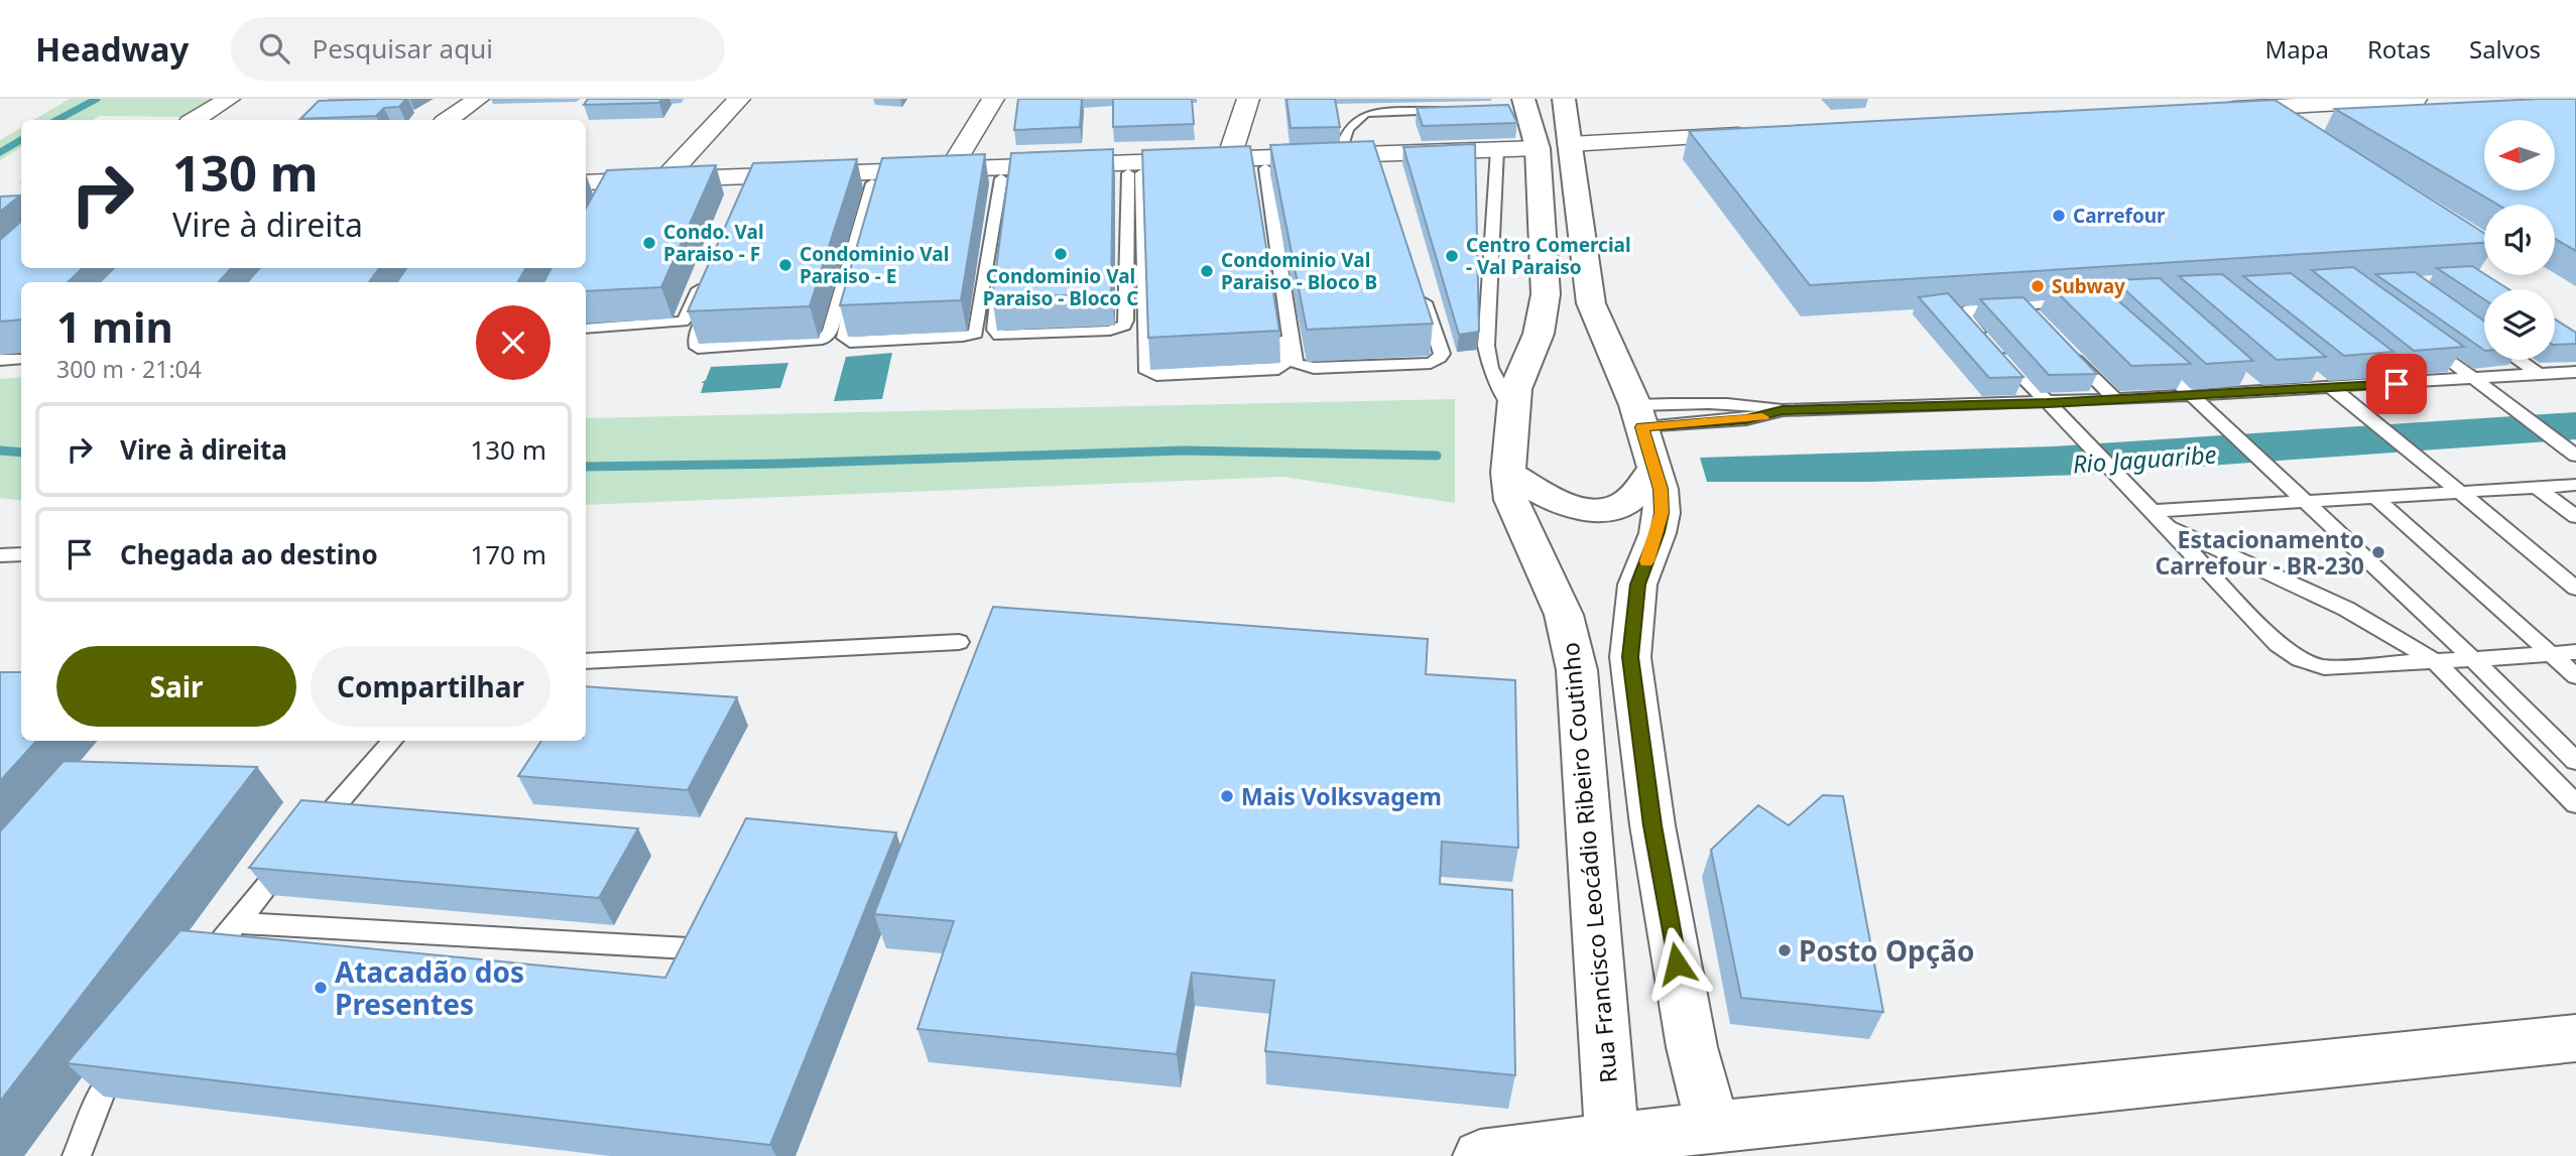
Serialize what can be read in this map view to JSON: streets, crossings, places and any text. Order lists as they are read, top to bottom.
{
  "streets": {
    "main road": ["Rua Francisco Leocádio Ribeiro Coutinho"]
  },
  "water": ["Rio Jaguaribe"],
  "places": [
    "Carrefour",
    "Condo. Val Paraiso - F",
    "Condominio Val Paraiso - Bloco C",
    "Centro Comercial - Val Paraiso",
    "Condominio Val Paraiso - E",
    "Condominio Val Paraiso - Bloco B",
    "Subway",
    "Estacionamento Carrefour - BR-230",
    "Mais Volksvagem",
    "Posto Opção",
    "Atacadão dos Presentes"
  ],
  "north": "left",
  "page": {
    "header": "Headway",
    "search": "Pesquisar aqui",
    "nav": ["Mapa", "Rotas", "Salvos"],
    "turn": ["130 m", "Vire à direita"],
    "heading": ["1 min", "300 m · 21:04"],
    "list": [
      {
        "name": "Vire à direita",
        "value": "130 m"
      },
      {
        "name": "Chegada ao destino",
        "value": "170 m"
      }
    ],
    "buttons": ["Sair", "Compartilhar"]
  }
}
